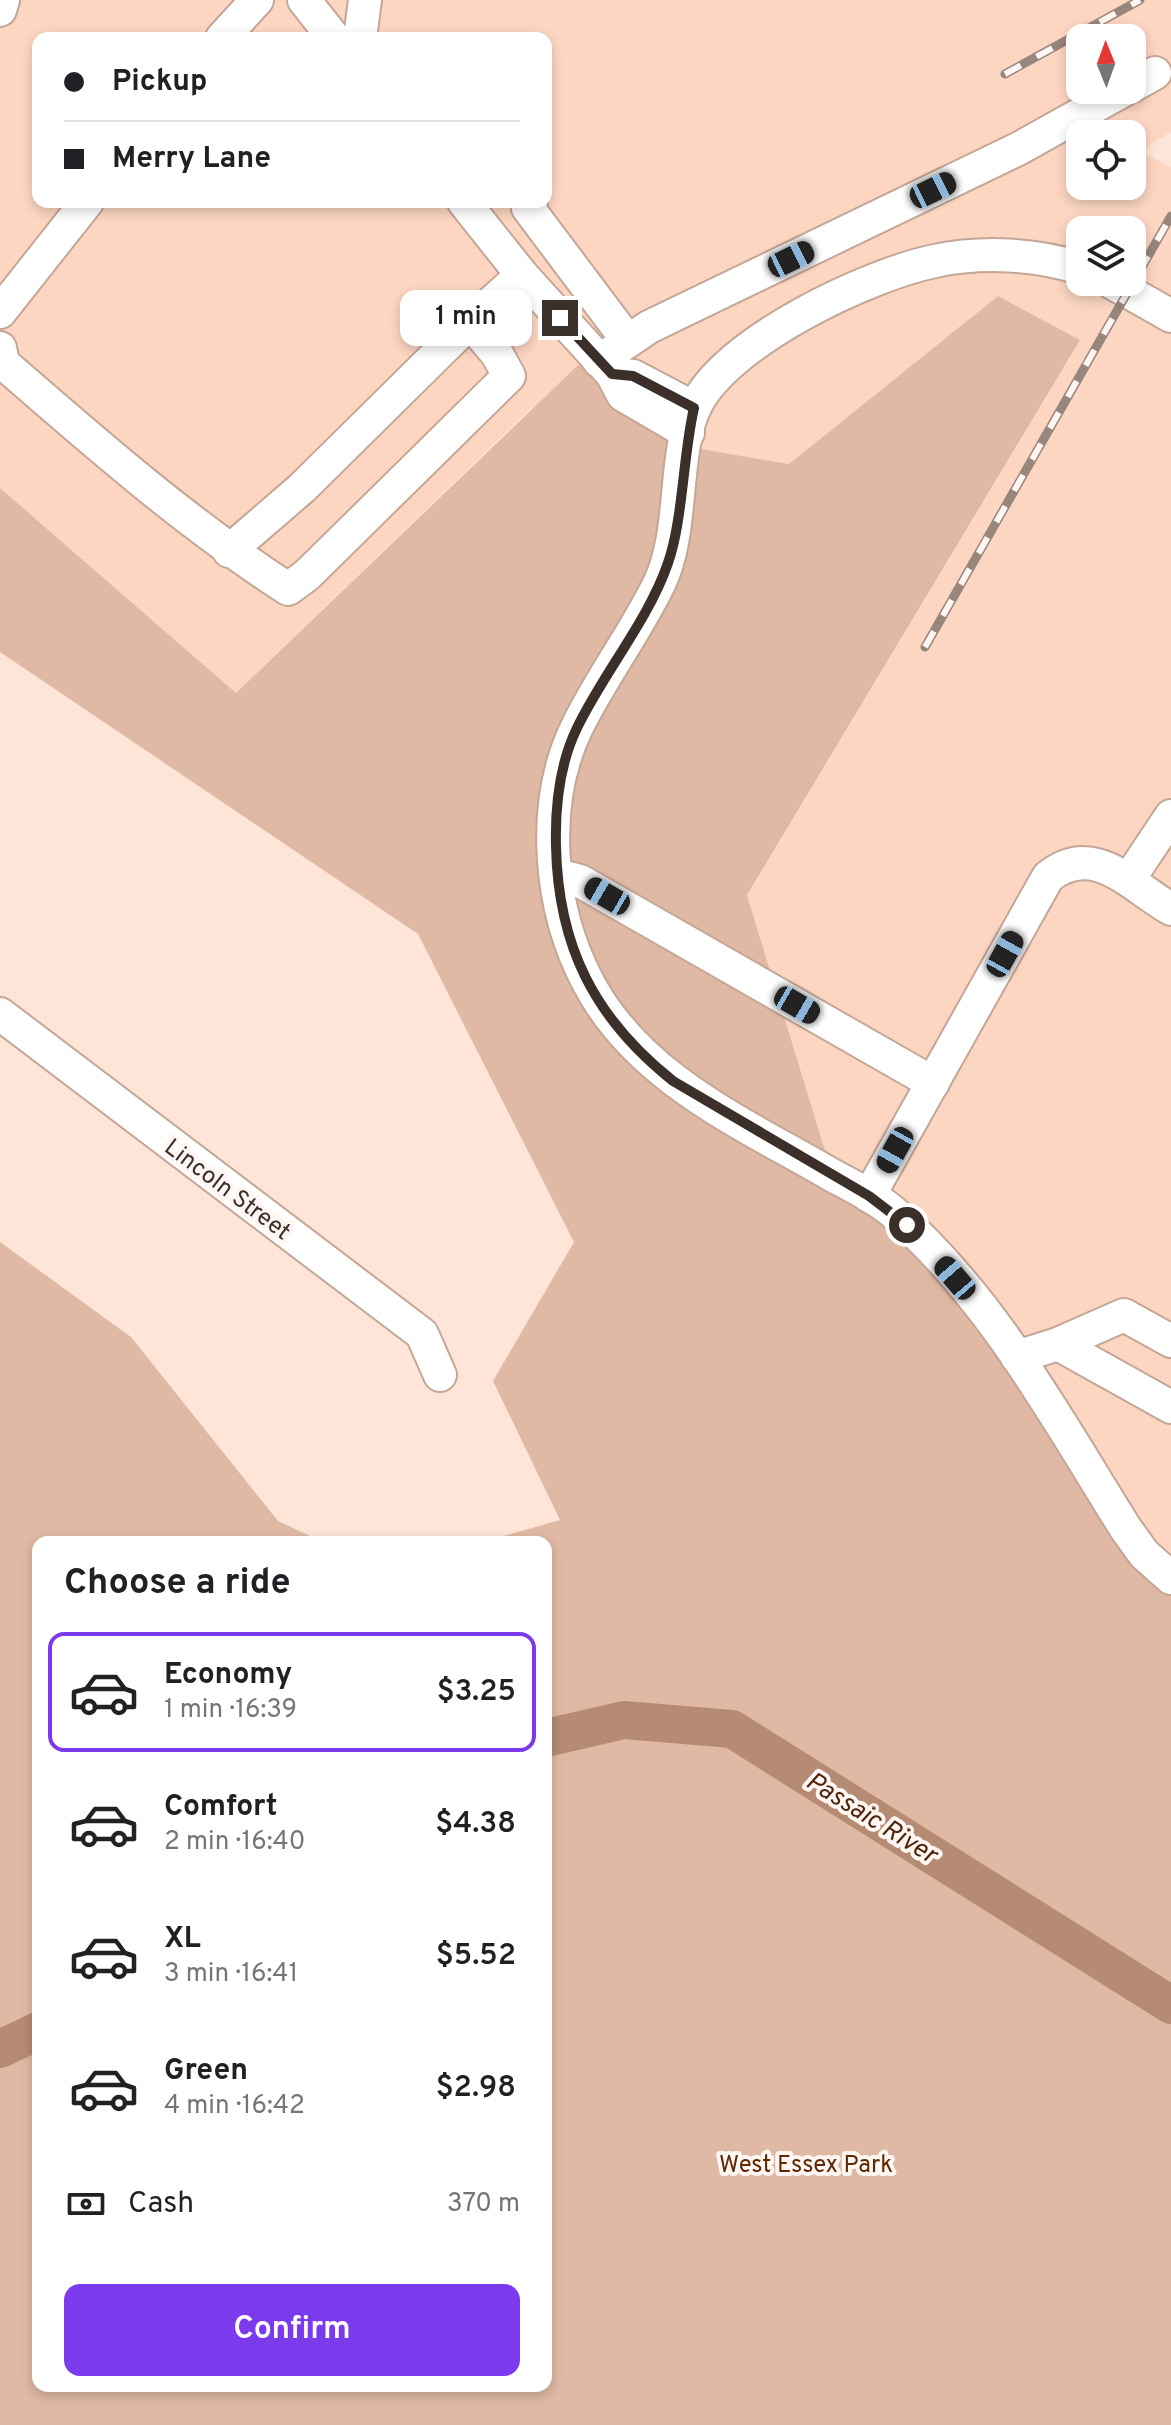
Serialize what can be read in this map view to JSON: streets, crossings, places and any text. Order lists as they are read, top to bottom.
{
  "streets": {
    "street": ["Lincoln Street"]
  },
  "water": ["Passaic River"],
  "parks": ["West Essex Park"],
  "north": "top",
  "page": {
    "banner": ["Pickup", "Merry Lane"],
    "bubble": "1 min",
    "heading": "Choose a ride",
    "list": [
      {
        "name": "Economy",
        "note": "1 min · 16:39",
        "value": "$3.25"
      },
      {
        "name": "Comfort",
        "note": "2 min · 16:40",
        "value": "$4.38"
      },
      {
        "name": "XL",
        "note": "3 min · 16:41",
        "value": "$5.52"
      },
      {
        "name": "Green",
        "note": "4 min · 16:42",
        "value": "$2.98"
      }
    ],
    "pay": ["Cash", "370 m"],
    "buttons": "Confirm"
  }
}
